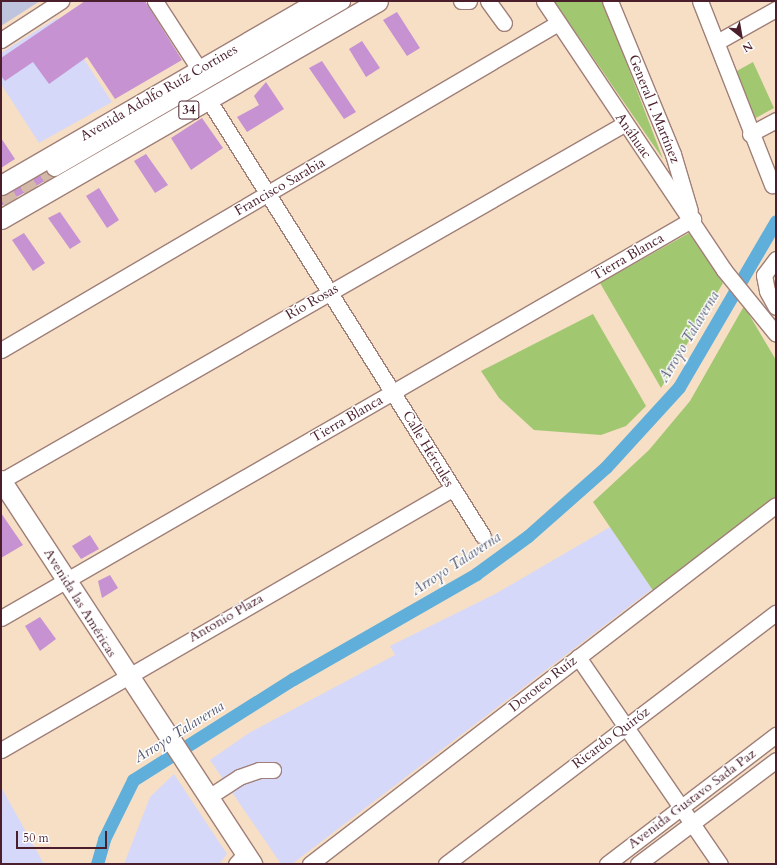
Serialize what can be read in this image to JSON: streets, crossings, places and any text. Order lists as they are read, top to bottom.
{
  "streets": {
    "main road": ["Avenida Adolfo Ruíz Cortines", "34", "Avenida las Américas"],
    "street": [
      "General I. Martínez",
      "Anáhuac",
      "Francisco Sarabia",
      "Tierra Blanca",
      "Río Rosas",
      "Calle Hércules",
      "Antonio Plaza",
      "Doroteo Ruíz",
      "Ricardo Quiróz",
      "Avenida Gustavo Sada Paz"
    ]
  },
  "crossings": [
    ["Avenida Adolfo Ruíz Cortines", "Calle Hércules"],
    ["General I. Martínez", "Anáhuac"],
    ["General I. Martínez", "Tierra Blanca"],
    ["Anáhuac", "Francisco Sarabia"],
    ["Anáhuac", "Tierra Blanca"],
    ["Anáhuac", "Río Rosas"],
    ["Francisco Sarabia", "Calle Hércules"],
    ["Tierra Blanca", "Calle Hércules"],
    ["Tierra Blanca", "Avenida las Américas"],
    ["Río Rosas", "Calle Hércules"],
    ["Río Rosas", "Avenida las Américas"],
    ["Calle Hércules", "Antonio Plaza"],
    ["Avenida las Américas", "Antonio Plaza"]
  ],
  "water": ["Arroyo Talaverna"],
  "scale_bar": "50 m",
  "north": "bottom right"
}
